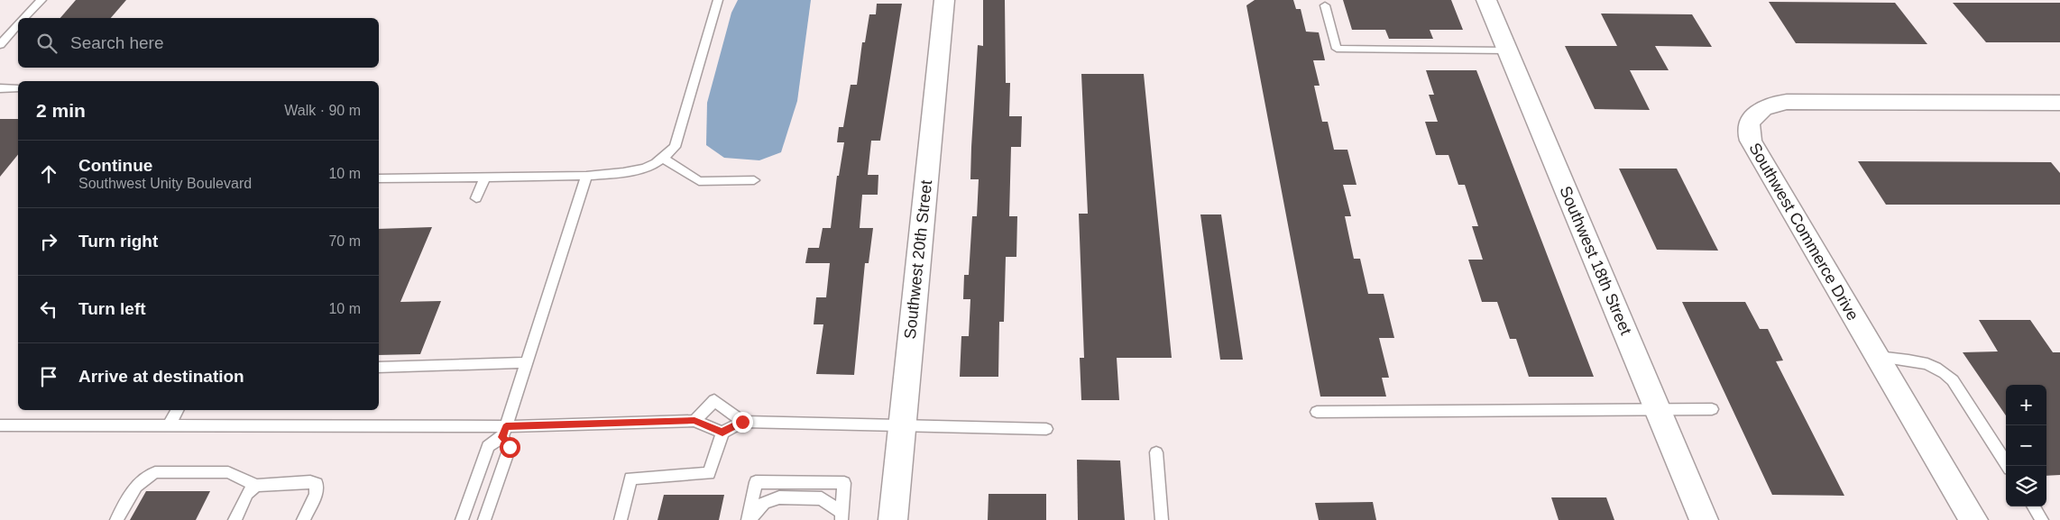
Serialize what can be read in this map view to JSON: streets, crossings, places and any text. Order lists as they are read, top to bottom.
{
  "streets": {
    "street": ["Southwest Commerce Drive", "Southwest 20th Street", "Southwest 18th Street"]
  },
  "page": {
    "search": "Search here",
    "heading": ["2 min", "Walk · 90 m"],
    "list": [
      ["Continue", "Southwest Unity Boulevard", "10 m"],
      ["Turn right", "70 m"],
      ["Turn left", "10 m"],
      "Arrive at destination"
    ],
    "map_buttons": ["+", "−"]
  }
}
